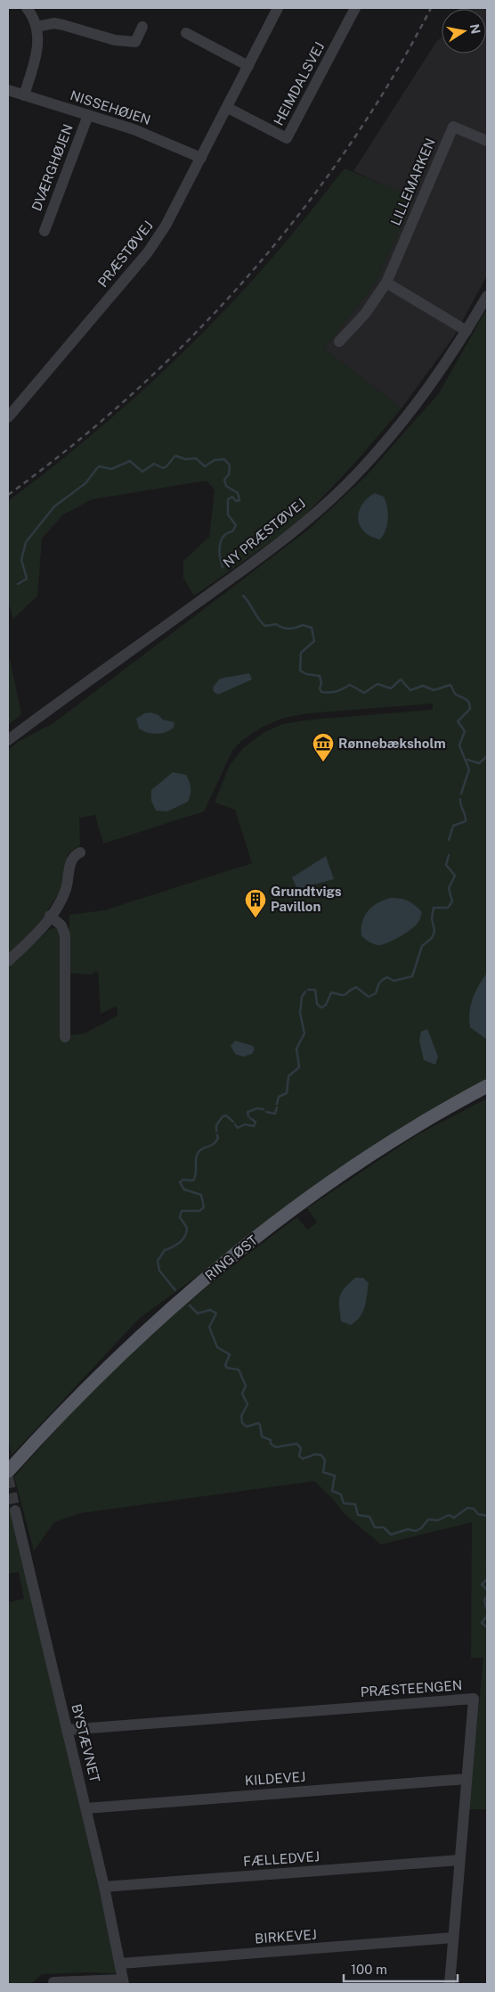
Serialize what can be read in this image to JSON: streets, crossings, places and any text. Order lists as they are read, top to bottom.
{
  "streets": {
    "main road": ["RING ØST"],
    "street": [
      "HEIMDALSVEJ",
      "NISSEHØJEN",
      "DVÆRGHØJEN",
      "LILLEMARKEN",
      "PRÆSTØVEJ",
      "NY PRÆSTØVEJ",
      "PRÆSTEENGEN",
      "BYSTÆVNET",
      "KILDEVEJ",
      "FÆLLEDVEJ",
      "BIRKEVEJ"
    ]
  },
  "crossings": [
    ["HEIMDALSVEJ", "PRÆSTØVEJ"],
    ["NISSEHØJEN", "DVÆRGHØJEN"],
    ["NISSEHØJEN", "PRÆSTØVEJ"],
    ["PRÆSTEENGEN", "BYSTÆVNET"],
    ["PRÆSTEENGEN", "KILDEVEJ"],
    ["PRÆSTEENGEN", "FÆLLEDVEJ"],
    ["PRÆSTEENGEN", "BIRKEVEJ"],
    ["BYSTÆVNET", "KILDEVEJ"],
    ["BYSTÆVNET", "FÆLLEDVEJ"],
    ["BYSTÆVNET", "BIRKEVEJ"]
  ],
  "places": {
    "museum": ["Rønnebæksholm"],
    "building": ["Grundtvigs Pavillon"]
  },
  "scale_bar": "100 m",
  "north": "right"
}
